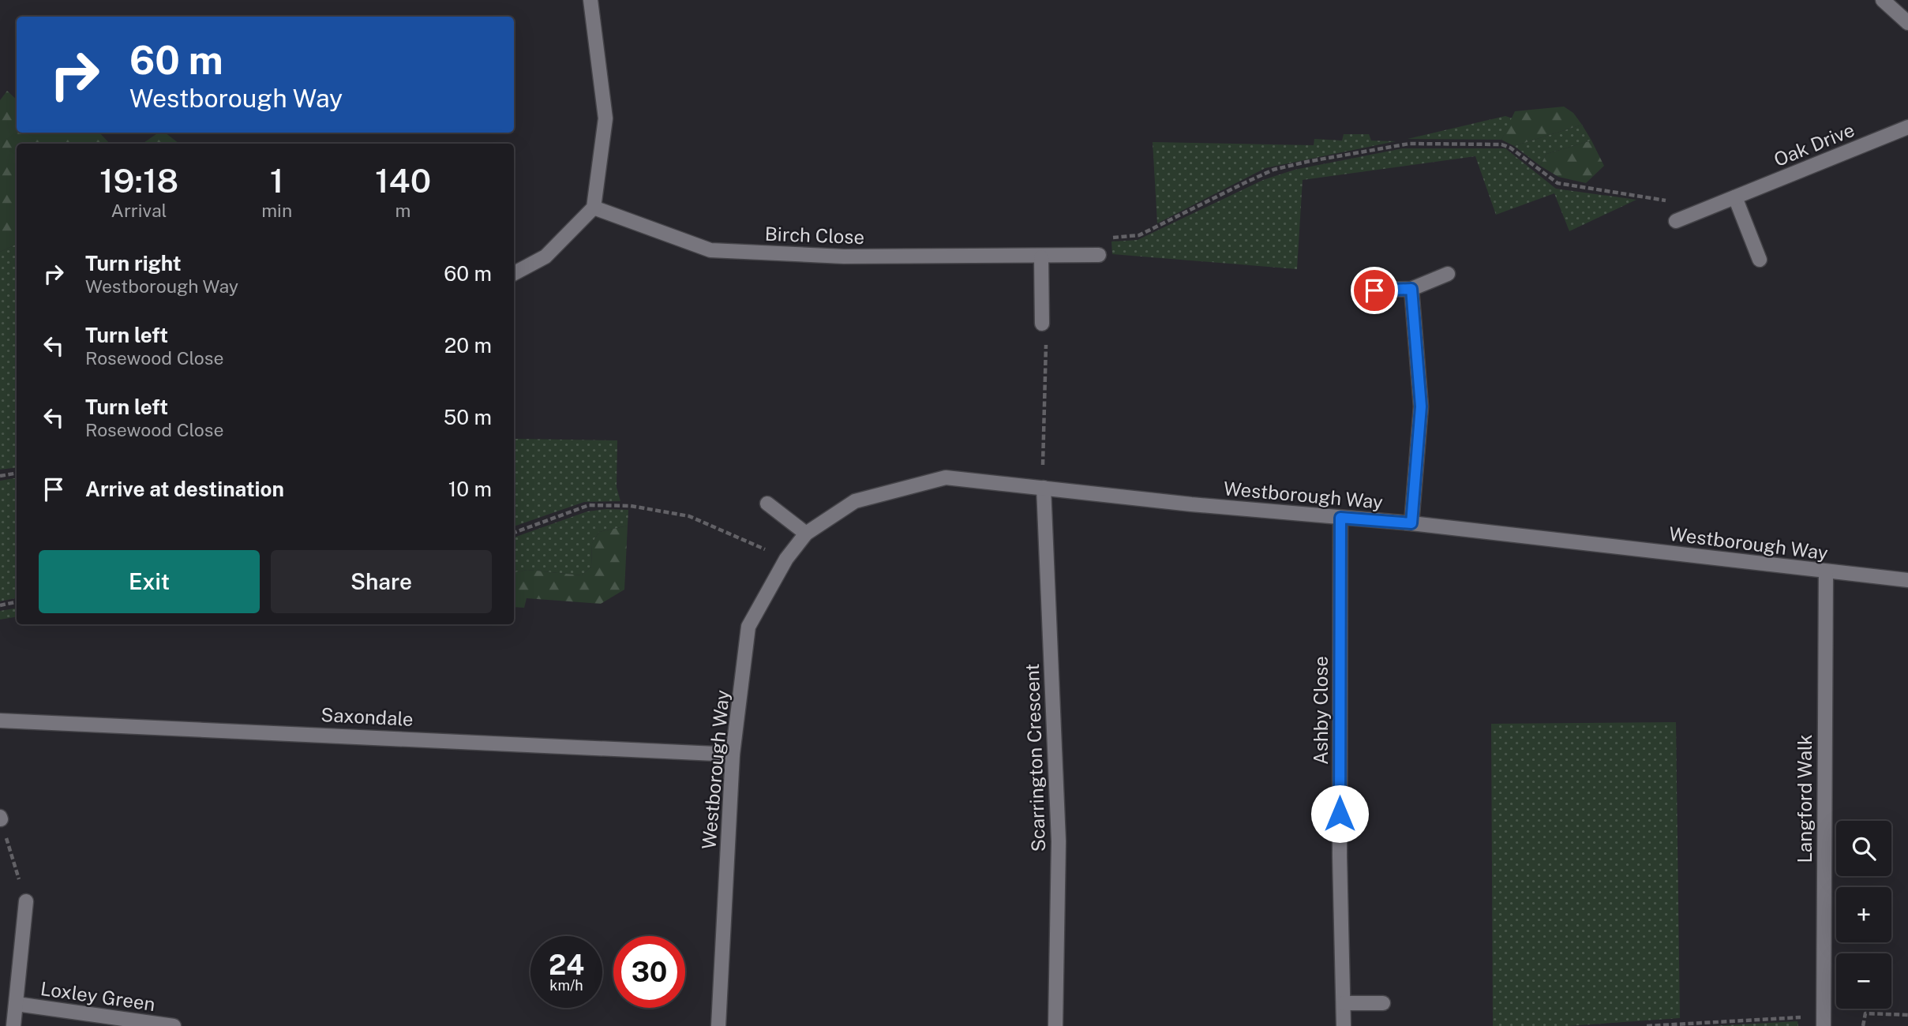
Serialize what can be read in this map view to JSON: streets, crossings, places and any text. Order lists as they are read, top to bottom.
{
  "streets": {
    "street": [
      "Oak Drive",
      "Birch Close",
      "Westborough Way",
      "Ashby Close",
      "Saxondale",
      "Scarrington Crescent",
      "Langford Walk",
      "Loxley Green"
    ]
  },
  "crossings": [
    ["Westborough Way", "Ashby Close"],
    ["Westborough Way", "Saxondale"],
    ["Westborough Way", "Scarrington Crescent"],
    ["Westborough Way", "Langford Walk"]
  ],
  "page": {
    "turn": ["60 m", "Westborough Way"],
    "eta": [
      "19:18",
      "Arrival",
      "1",
      "min",
      "140",
      "m"
    ],
    "list": [
      {
        "name": "Turn right",
        "note": "Westborough Way",
        "value": "60 m"
      },
      {
        "name": "Turn left",
        "note": "Rosewood Close",
        "value": "20 m"
      },
      {
        "name": "Turn left",
        "note": "Rosewood Close",
        "value": "50 m"
      },
      {
        "name": "Arrive at destination",
        "value": "10 m"
      }
    ],
    "buttons": ["Exit", "Share"],
    "map_buttons": ["+", "−"],
    "speed": "24 km/h",
    "limit": "30"
  }
}
